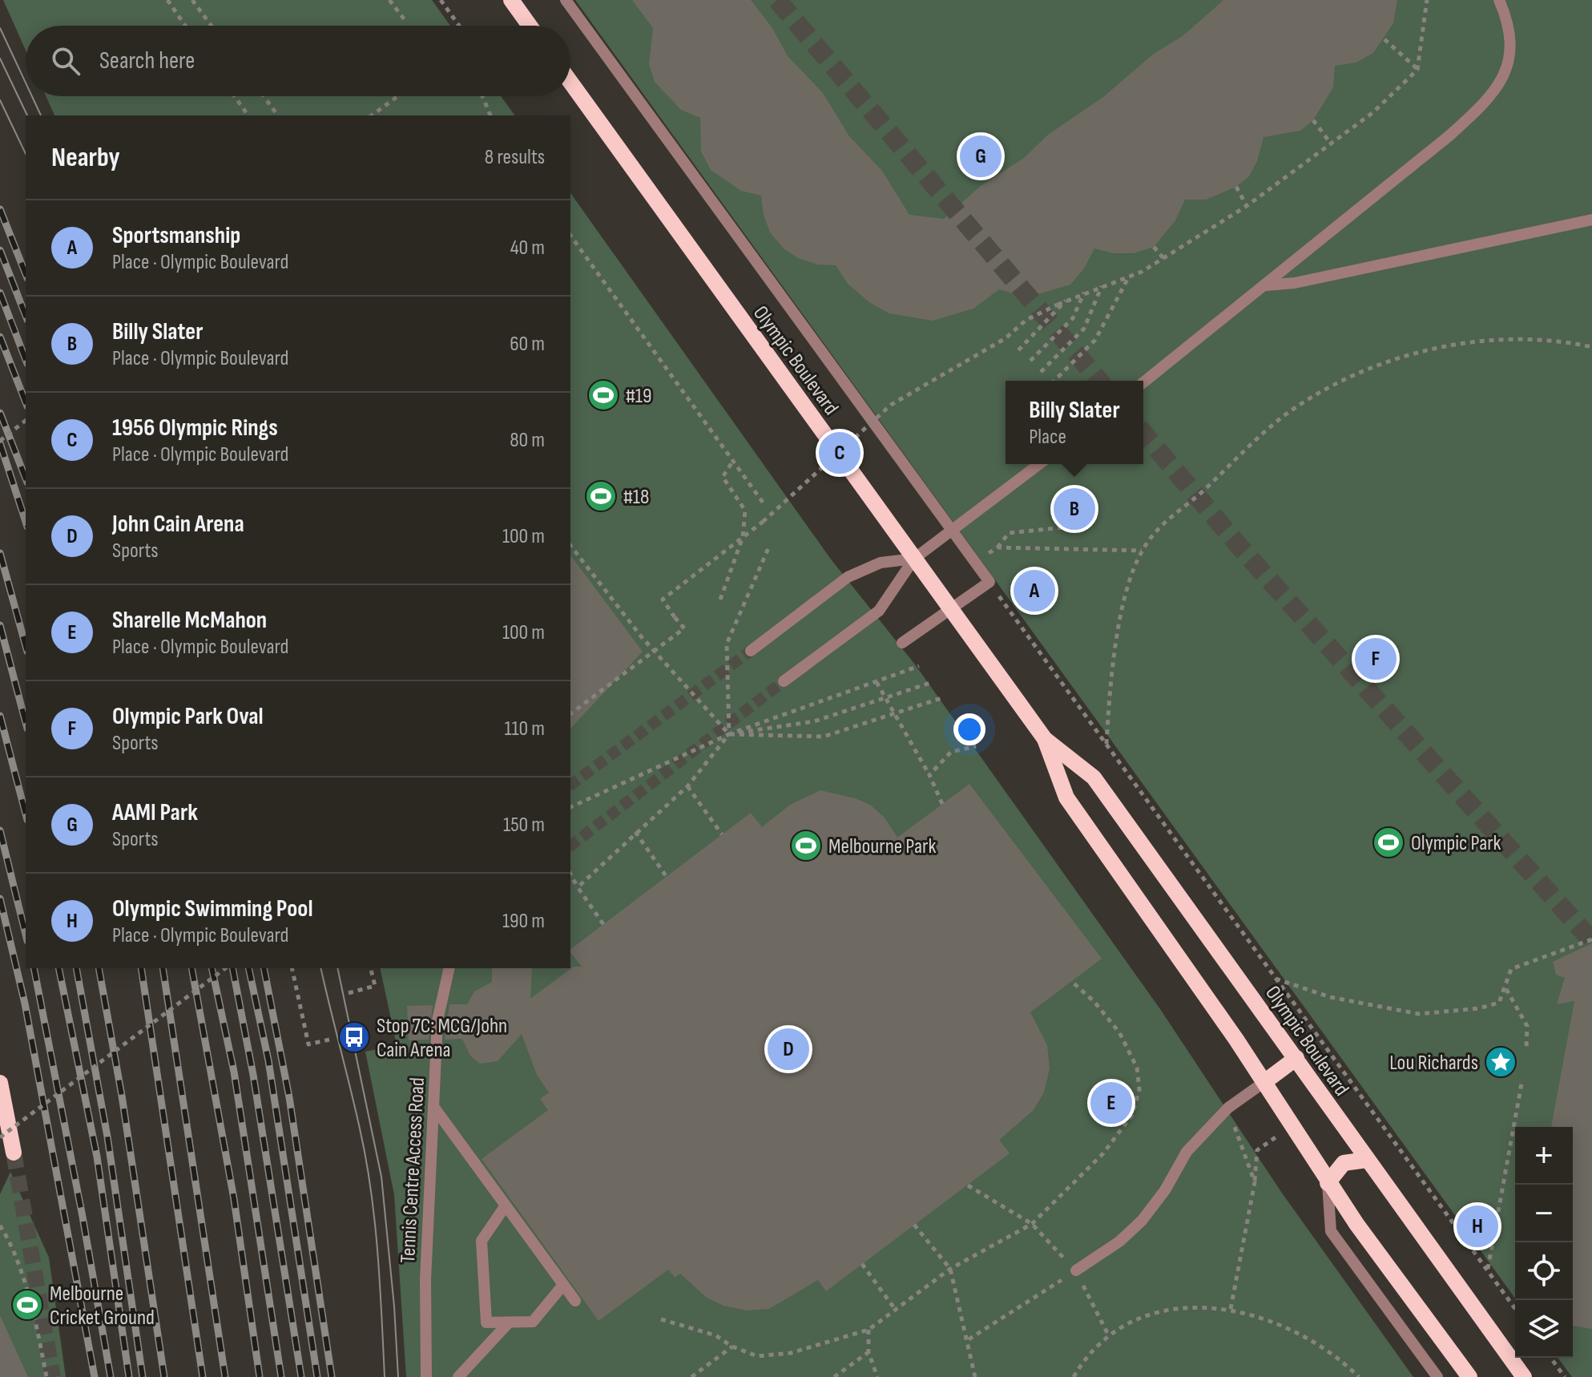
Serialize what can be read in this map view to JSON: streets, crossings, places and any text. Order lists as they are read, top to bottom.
{
  "streets": {
    "main road": ["Olympic Boulevard"],
    "street": ["Tennis Centre Access Road"]
  },
  "places": {
    "sports": [
      "#19",
      "#18",
      "Olympic Park",
      "Melbourne Park",
      "Melbourne Cricket Ground"
    ],
    "bus stop": ["Stop 7C: MCG/John Cain Arena"],
    "place": ["Lou Richards"]
  },
  "page": {
    "search": "Search here",
    "heading": ["Nearby", "8 results"],
    "pins": [
      "G",
      "C",
      "B",
      "A",
      "F",
      "D",
      "E",
      "H"
    ],
    "list": [
      {
        "mark": "A",
        "name": "Sportsmanship",
        "note": "Place · Olympic Boulevard",
        "value": "40 m"
      },
      {
        "mark": "B",
        "name": "Billy Slater",
        "note": "Place · Olympic Boulevard",
        "value": "60 m"
      },
      {
        "mark": "C",
        "name": "1956 Olympic Rings",
        "note": "Place · Olympic Boulevard",
        "value": "80 m"
      },
      {
        "mark": "D",
        "name": "John Cain Arena",
        "note": "Sports",
        "value": "100 m"
      },
      {
        "mark": "E",
        "name": "Sharelle McMahon",
        "note": "Place · Olympic Boulevard",
        "value": "100 m"
      },
      {
        "mark": "F",
        "name": "Olympic Park Oval",
        "note": "Sports",
        "value": "110 m"
      },
      {
        "mark": "G",
        "name": "AAMI Park",
        "note": "Sports",
        "value": "150 m"
      },
      {
        "mark": "H",
        "name": "Olympic Swimming Pool",
        "note": "Place · Olympic Boulevard",
        "value": "190 m"
      }
    ],
    "popup": ["Billy Slater", "Place"],
    "map_buttons": ["+", "−"]
  }
}
